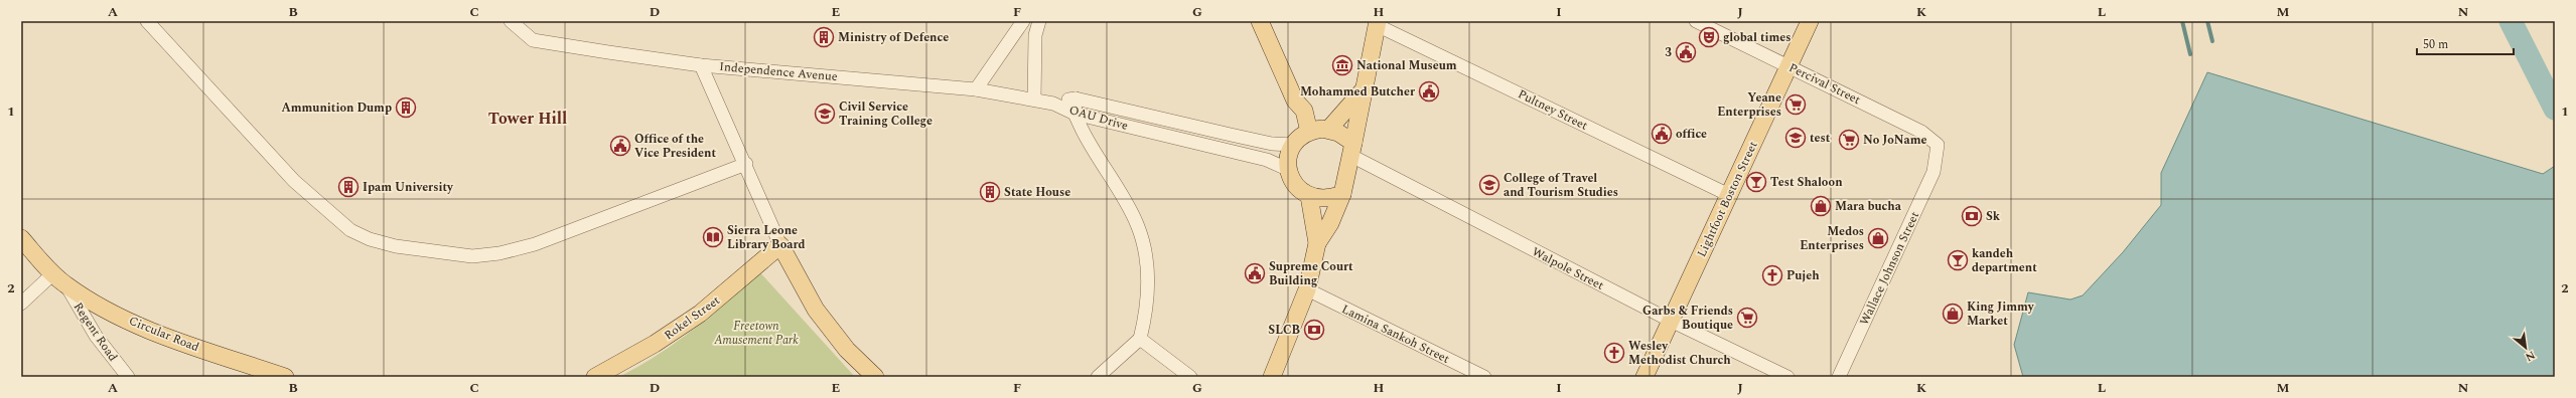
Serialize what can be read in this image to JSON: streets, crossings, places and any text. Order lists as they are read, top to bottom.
{
  "streets": {
    "main road": ["Lightfoot Boston Street", "Rokel Street", "Circular Road"],
    "street": [
      "Independence Avenue",
      "Percival Street",
      "Pultney Street",
      "OAU Drive",
      "Walpole Street",
      "Wallace Johnson Street",
      "Regent Road",
      "Lamina Sankoh Street"
    ]
  },
  "crossings": [
    ["Independence Avenue", "OAU Drive"],
    ["Percival Street", "Lightfoot Boston Street"],
    ["Percival Street", "Wallace Johnson Street"],
    ["Pultney Street", "Lightfoot Boston Street"],
    ["OAU Drive", "Walpole Street"],
    ["Lightfoot Boston Street", "Walpole Street"],
    ["Regent Road", "Circular Road"]
  ],
  "districts": ["Tower Hill"],
  "parks": ["Freetown Amusement Park"],
  "places": {
    "building": [
      "Ministry of Defence",
      "Ammunition Dump",
      "Ipam University",
      "State House"
    ],
    "theatre": ["global times"],
    "public building": [
      "3",
      "Mohammed Butcher",
      "office",
      "Office of the Vice President",
      "Supreme Court Building"
    ],
    "museum": ["National Museum"],
    "supermarket": ["Yeane Enterprises", "No JoName", "Garbs & Friends Boutique"],
    "school or university": ["Civil Service Training College", "test", "College of Travel and Tourism Studies"],
    "bar": ["Test Shaloon", "kandeh department"],
    "shop": ["Mara bucha", "Medos Enterprises", "King Jimmy Market"],
    "bank": ["Sk", "SLCB"],
    "library": ["Sierra Leone Library Board"],
    "church": ["Pujeh", "Wesley Methodist Church"]
  },
  "scale_bar": "50 m",
  "north": "bottom right",
  "grid": {
    "columns": [
      "A",
      "B",
      "C",
      "D",
      "E",
      "F",
      "G",
      "H",
      "I",
      "J",
      "K",
      "L",
      "M",
      "N"
    ],
    "rows": ["1", "2"]
  }
}
